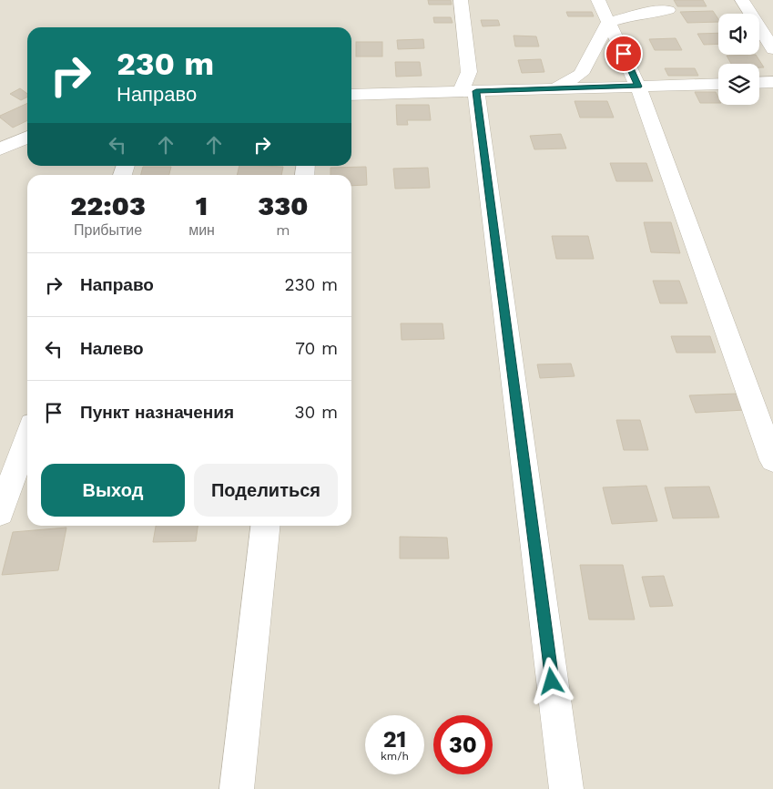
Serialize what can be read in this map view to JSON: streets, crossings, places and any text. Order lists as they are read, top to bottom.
{
  "page": {
    "turn": ["230 m", "Направо"],
    "eta": [
      "22:03",
      "Прибытие",
      "1",
      "мин",
      "330",
      "m"
    ],
    "list": [
      {
        "name": "Направо",
        "value": "230 m"
      },
      {
        "name": "Налево",
        "value": "70 m"
      },
      {
        "name": "Пункт назначения",
        "value": "30 m"
      }
    ],
    "buttons": ["Выход", "Поделиться"],
    "speed": "21 km/h",
    "limit": "30"
  }
}
